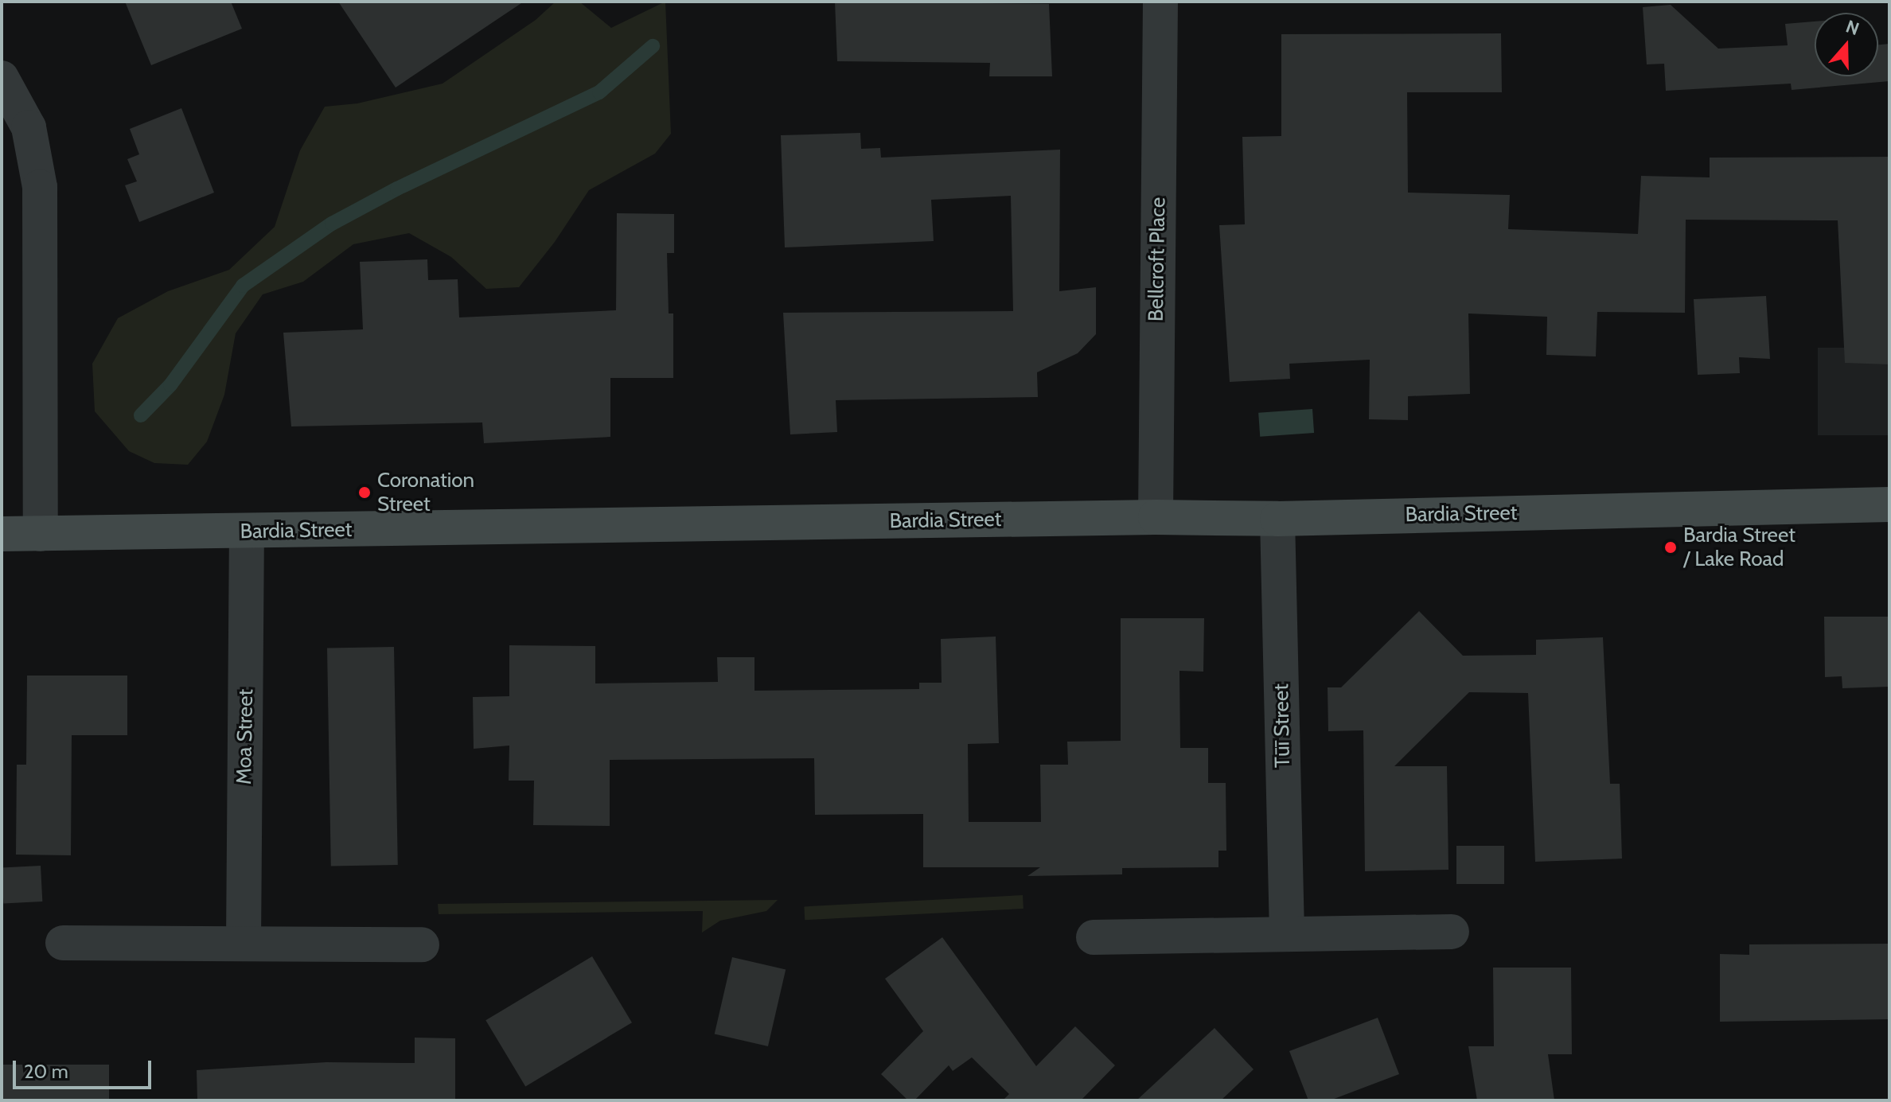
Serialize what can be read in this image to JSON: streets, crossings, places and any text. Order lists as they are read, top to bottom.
{
  "streets": {
    "street": [
      "Bellcroft Place",
      "Bardia Street",
      "Tūī Street",
      "Moa Street"
    ]
  },
  "crossings": [
    ["Bellcroft Place", "Bardia Street"],
    ["Bardia Street", "Tūī Street"],
    ["Bardia Street", "Moa Street"]
  ],
  "places": ["Coronation Street", "Bardia Street / Lake Road"],
  "scale_bar": "20 m",
  "north": "top"
}
